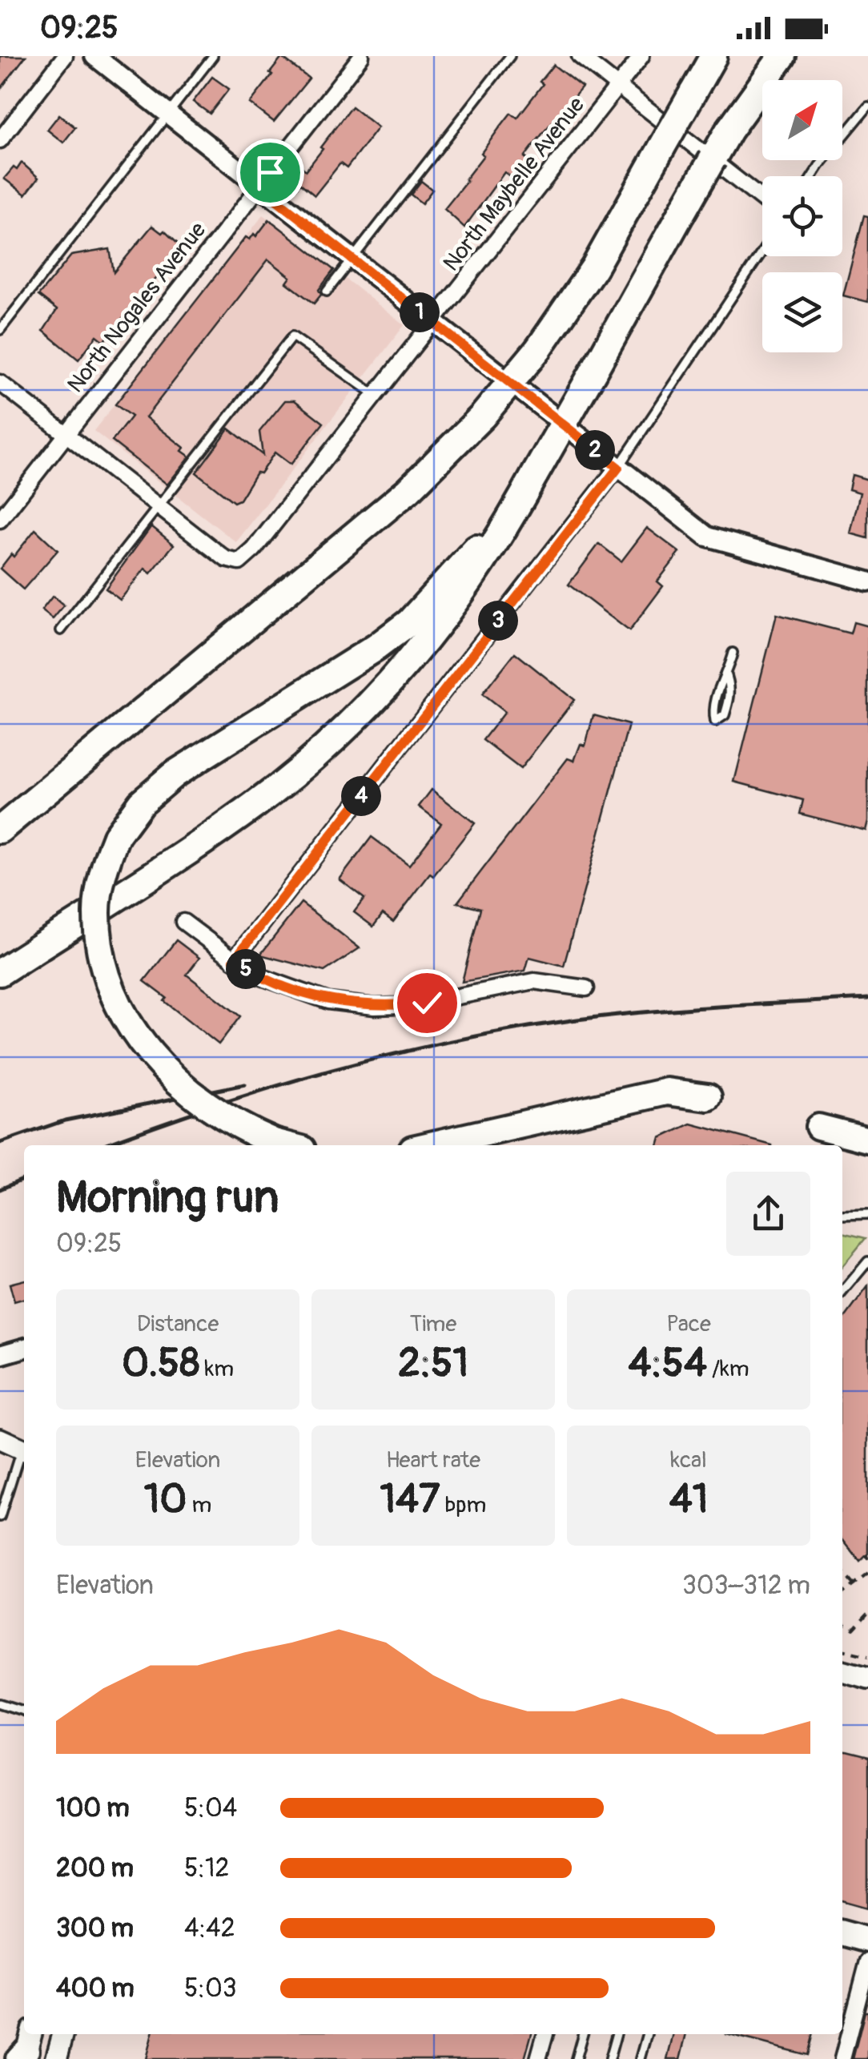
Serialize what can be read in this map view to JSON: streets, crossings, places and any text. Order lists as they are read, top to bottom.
{
  "streets": {
    "street": ["North Maybelle Avenue", "North Nogales Avenue"]
  },
  "north": "top right",
  "page": {
    "status": "09:25",
    "pins": [
      "1",
      "2",
      "3",
      "4",
      "5"
    ],
    "heading": ["Morning run", "09:25"],
    "stats": [
      ["Distance", "0.58 km"],
      ["Time", "2:51"],
      ["Pace", "4:54 /km"],
      ["Elevation", "10 m"],
      ["Heart rate", "147 bpm"],
      ["kcal", "41"]
    ],
    "chart": ["Elevation", "303–312 m"],
    "list": [
      {
        "name": "100 m",
        "note": "5:04"
      },
      {
        "name": "200 m",
        "note": "5:12"
      },
      {
        "name": "300 m",
        "note": "4:42"
      },
      {
        "name": "400 m",
        "note": "5:03"
      }
    ]
  }
}
